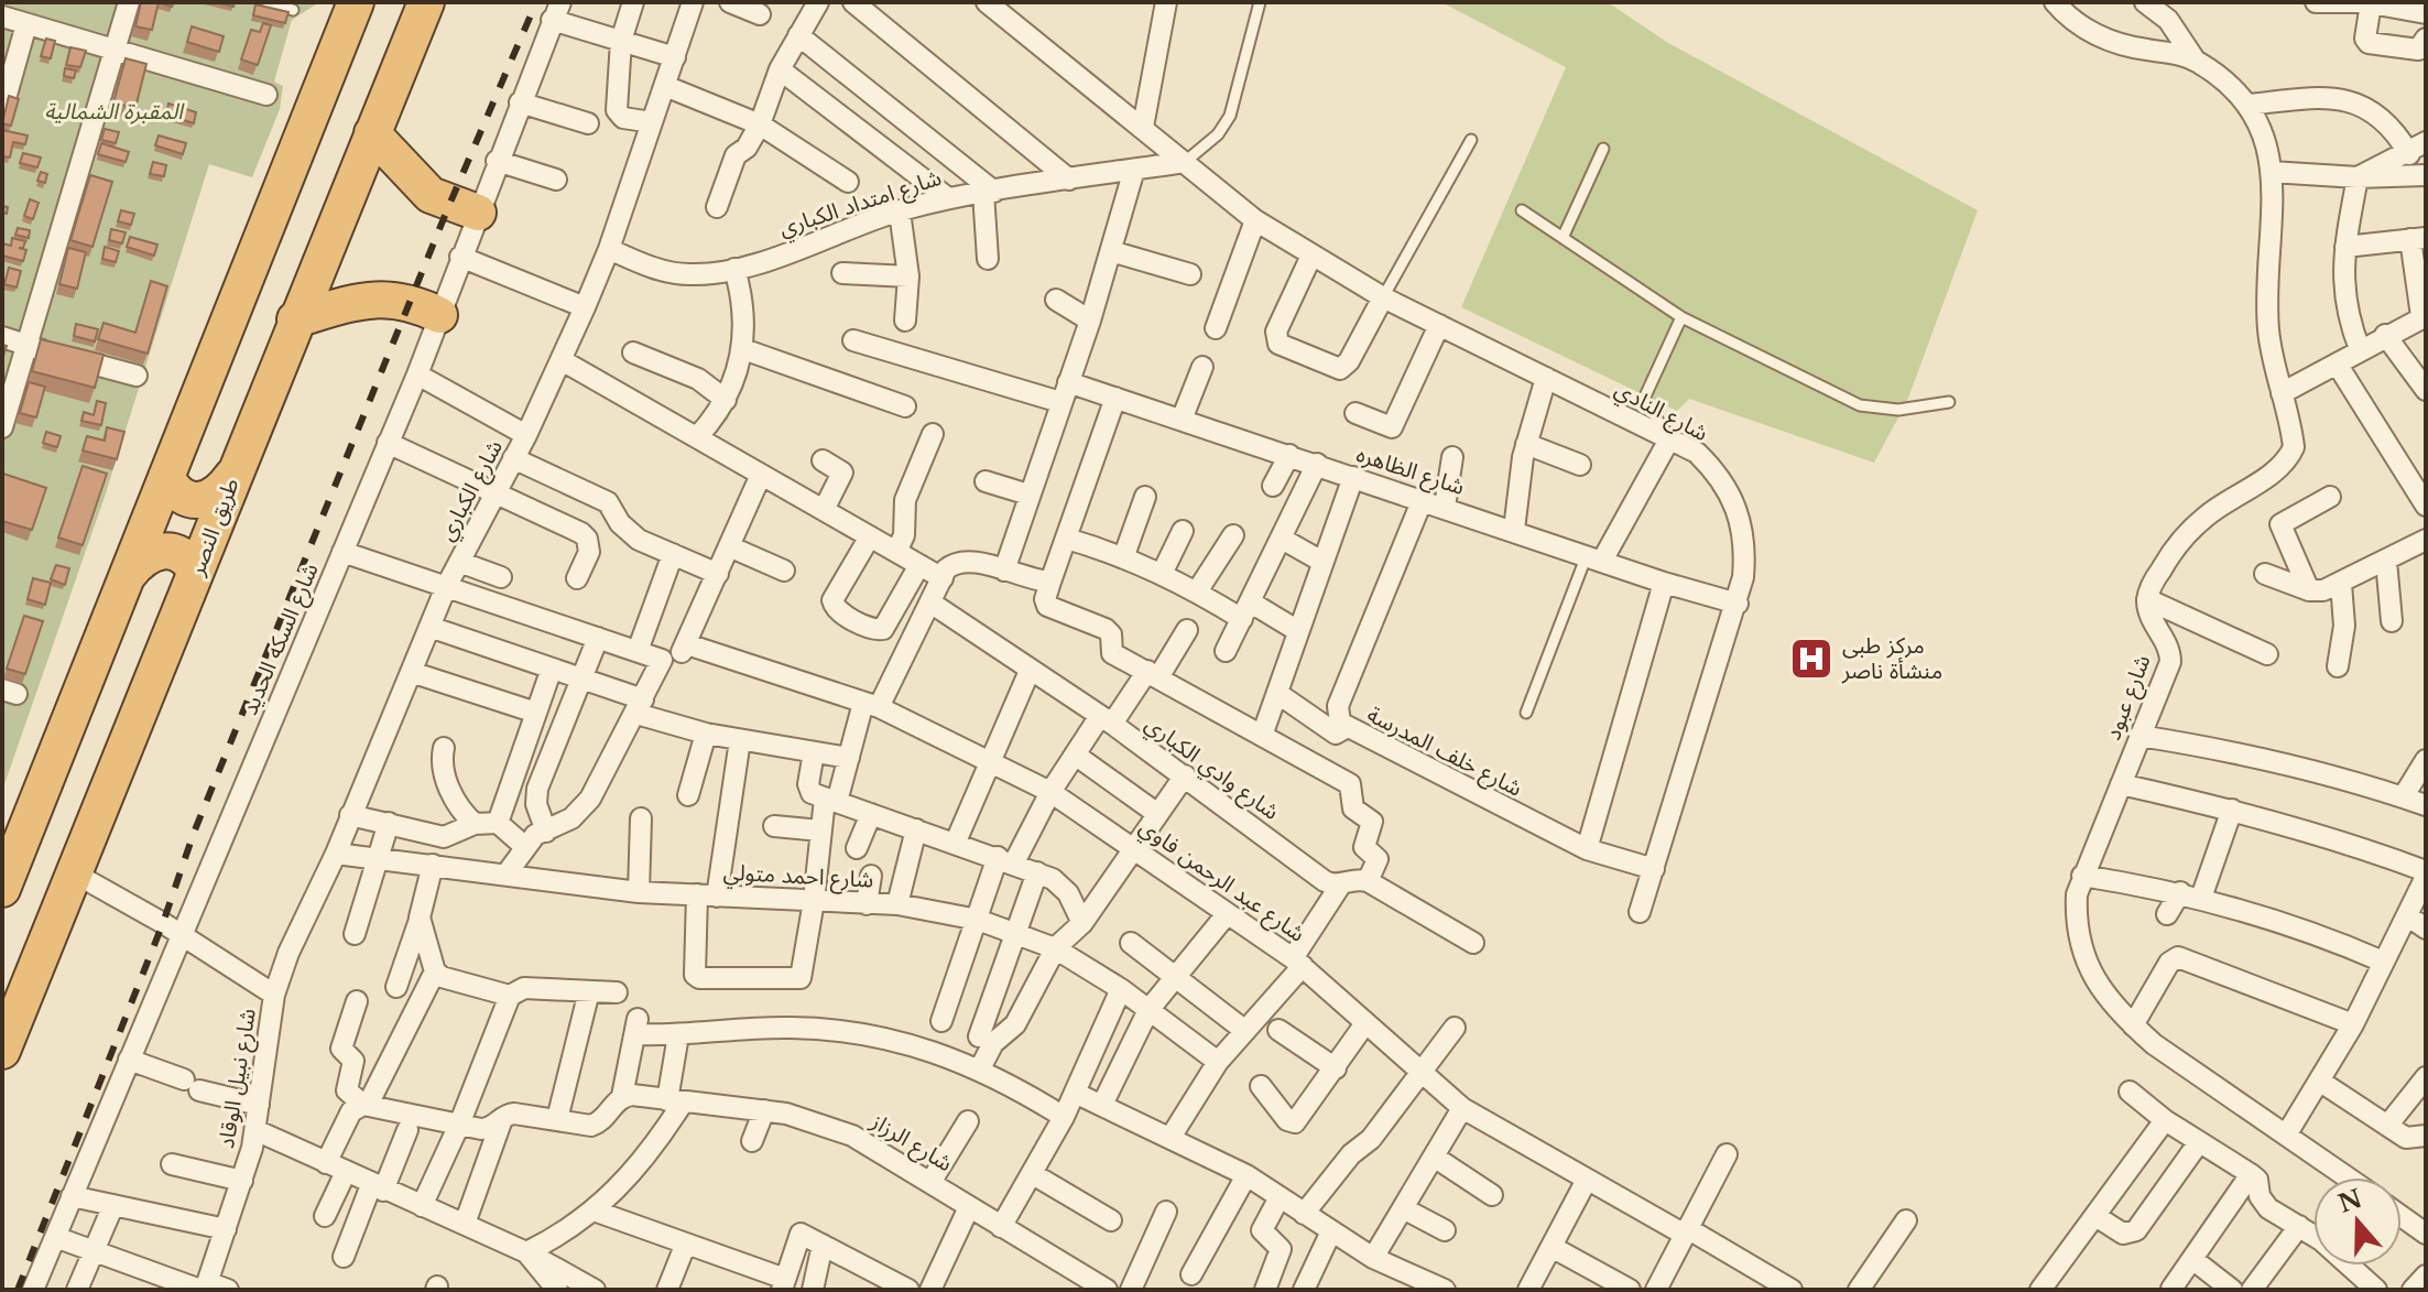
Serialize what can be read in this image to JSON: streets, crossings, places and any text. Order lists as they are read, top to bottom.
{
  "streets": {
    "highway": ["طريق النصر"],
    "street": [
      "شارع امتداد الكباري",
      "شارع النادي",
      "شارع الظاهره",
      "شارع الكباري",
      "شارع السكه الحديد",
      "شارع عبود",
      "شارع خلف المدرسة",
      "شارع وادي الكباري",
      "شارع احمد متولي",
      "شارع عبد الرحمن فاوي",
      "شارع نبيل الوقاد",
      "شارع الرزاز"
    ]
  },
  "crossings": [
    ["شارع امتداد الكباري", "شارع النادي"],
    ["شارع امتداد الكباري", "شارع الكباري"],
    ["شارع النادي", "شارع الظاهره"],
    ["شارع النادي", "شارع خلف المدرسة"],
    ["شارع الظاهره", "شارع خلف المدرسة"],
    ["شارع الكباري", "شارع احمد متولي"],
    ["شارع الكباري", "شارع نبيل الوقاد"],
    ["طريق النصر", "شارع نبيل الوقاد"],
    ["شارع السكه الحديد", "شارع نبيل الوقاد"]
  ],
  "parks": ["المقبرة الشمالية"],
  "places": {
    "hospital": ["مركز طبى منشأة ناصر"]
  },
  "north": "top"
}
